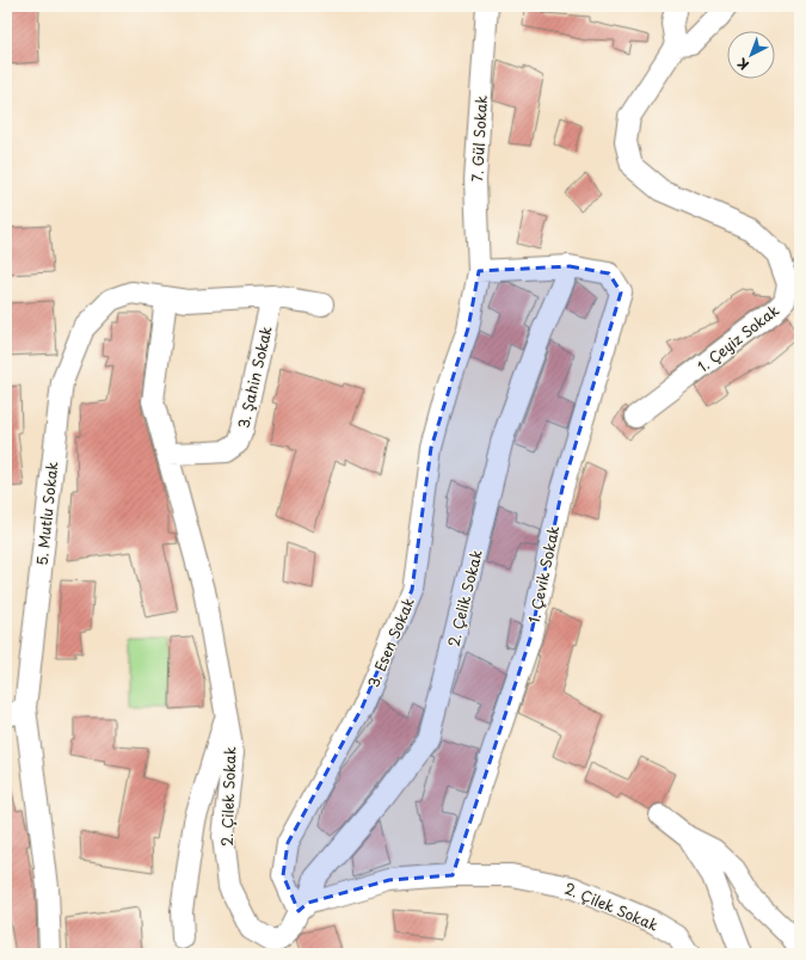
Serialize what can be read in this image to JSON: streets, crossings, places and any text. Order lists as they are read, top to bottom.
{
  "streets": {
    "street": [
      "7. Gül Sokak",
      "1. Çeyiz Sokak",
      "3. Şahin Sokak",
      "5. Mutlu Sokak",
      "1. Çevik Sokak",
      "2. Çelik Sokak",
      "3. Esen Sokak",
      "2. Çilek Sokak"
    ]
  },
  "crossings": [
    ["7. Gül Sokak", "3. Esen Sokak"],
    ["3. Şahin Sokak", "5. Mutlu Sokak"],
    ["3. Şahin Sokak", "2. Çilek Sokak"],
    ["5. Mutlu Sokak", "2. Çilek Sokak"],
    ["1. Çevik Sokak", "2. Çelik Sokak"],
    ["1. Çevik Sokak", "2. Çilek Sokak"],
    ["2. Çelik Sokak", "3. Esen Sokak"],
    ["2. Çelik Sokak", "2. Çilek Sokak"],
    ["3. Esen Sokak", "2. Çilek Sokak"]
  ],
  "north": "bottom left"
}
